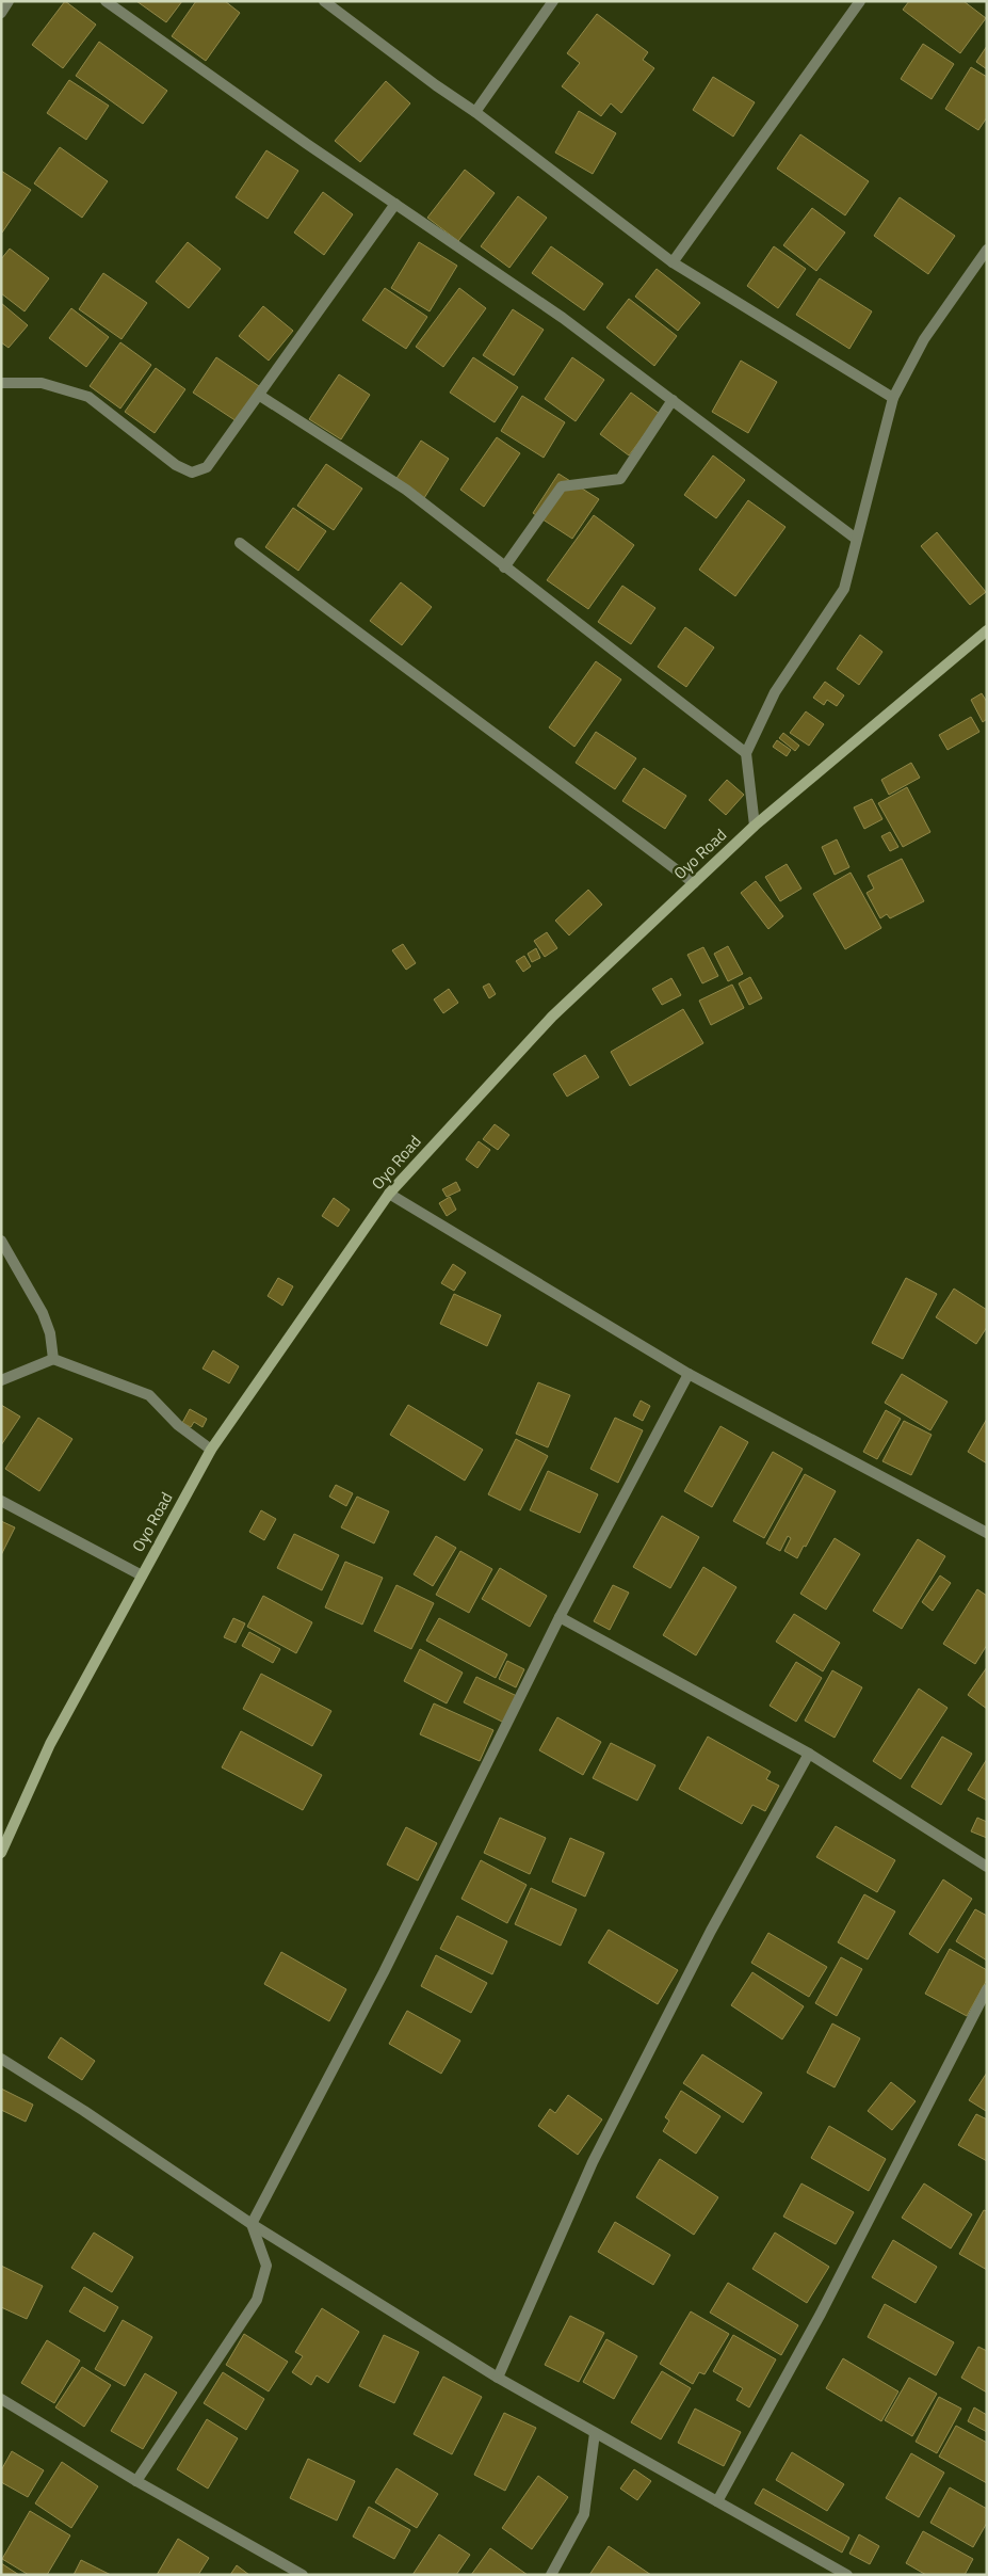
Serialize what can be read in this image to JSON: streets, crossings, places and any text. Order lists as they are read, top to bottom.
{
  "streets": {
    "street": ["Oyo Road"]
  }
}
